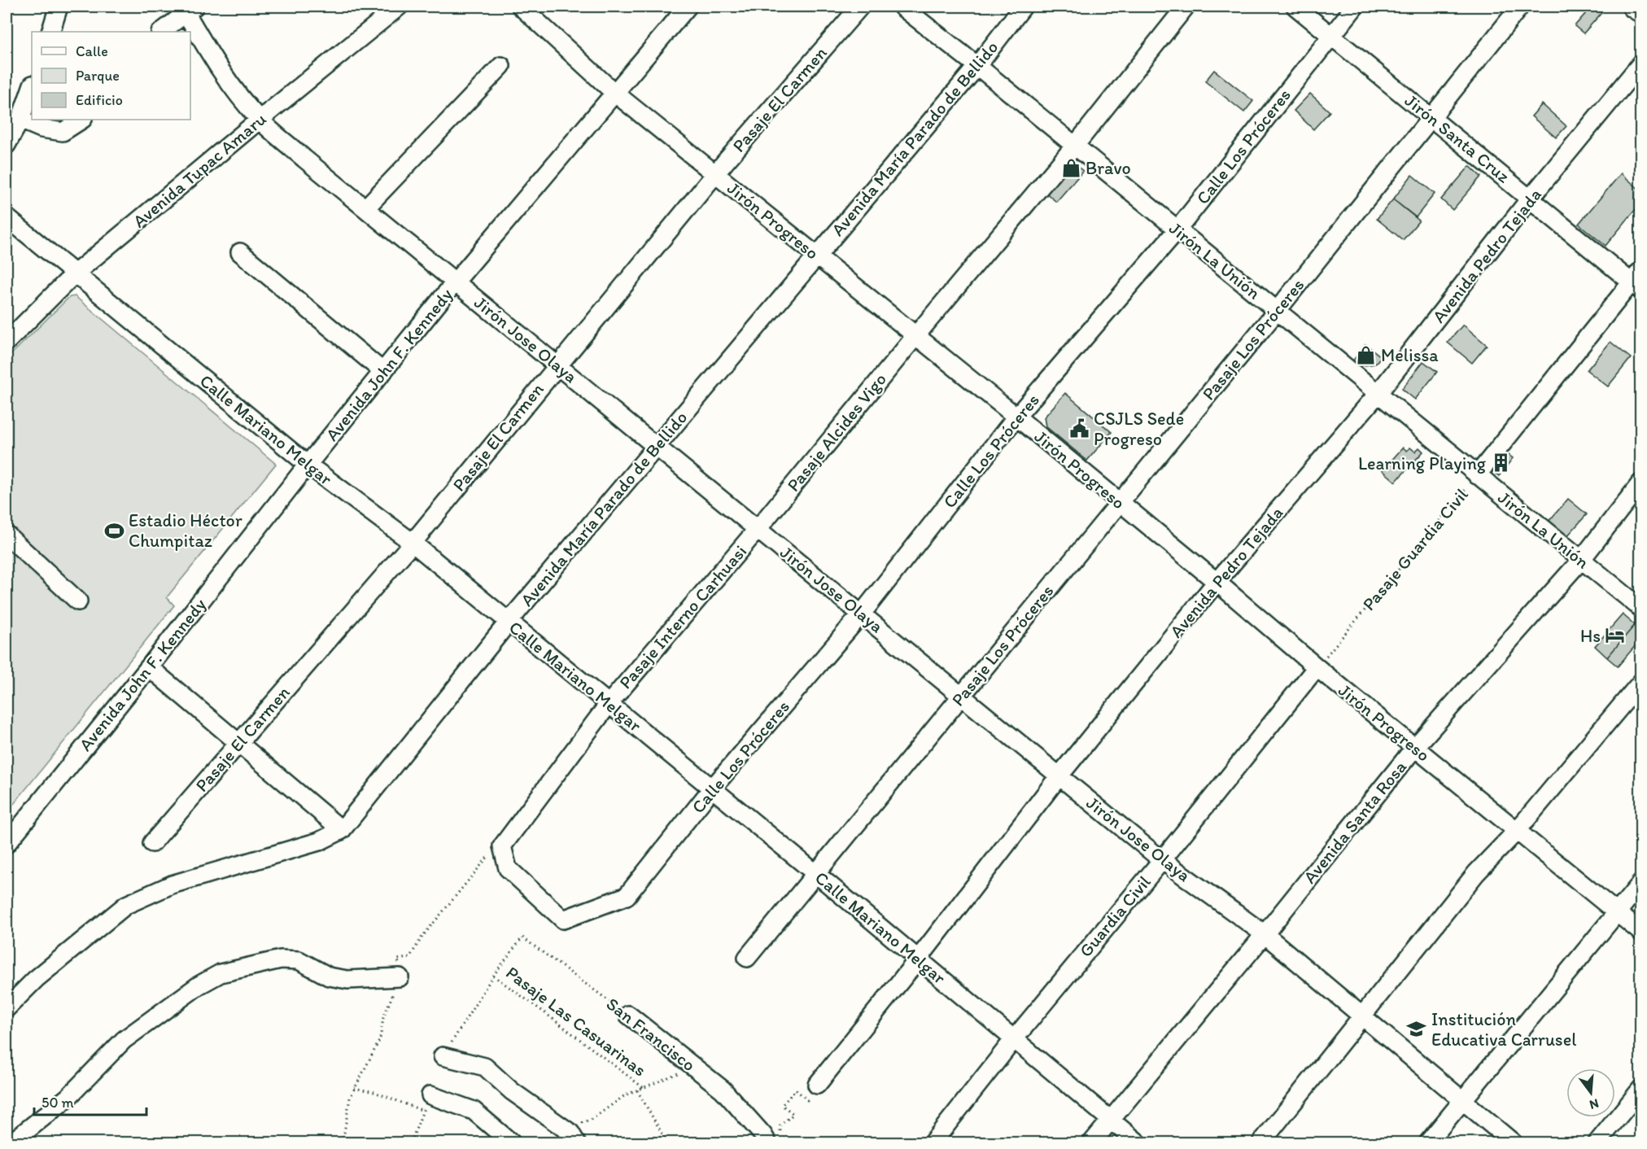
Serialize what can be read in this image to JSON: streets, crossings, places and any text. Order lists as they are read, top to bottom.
{
  "streets": {
    "street": [
      "Pasaje El Carmen",
      "Avenida María Parado de Bellido",
      "Jirón Santa Cruz",
      "Calle Los Próceres",
      "Avenida Tupac Amaru",
      "Jirón Progreso",
      "Avenida Pedro Tejada",
      "Jirón La Unión",
      "Jirón Jose Olaya",
      "Pasaje Los Próceres",
      "Avenida John F. Kennedy",
      "Calle Mariano Melgar",
      "Pasaje Alcides Vigo",
      "Pasaje Guardia Civil",
      "Pasaje Interno Carhuasi",
      "Avenida Santa Rosa",
      "Guardia Civil",
      "San Francisco"
    ],
    "path": ["Pasaje Las Casuarinas"]
  },
  "crossings": [
    ["Pasaje El Carmen", "Jirón Progreso"],
    ["Pasaje El Carmen", "Jirón Jose Olaya"],
    ["Pasaje El Carmen", "Calle Mariano Melgar"],
    ["Avenida María Parado de Bellido", "Jirón Progreso"],
    ["Avenida María Parado de Bellido", "Jirón La Unión"],
    ["Avenida María Parado de Bellido", "Jirón Jose Olaya"],
    ["Avenida María Parado de Bellido", "Calle Mariano Melgar"],
    ["Jirón Santa Cruz", "Calle Los Próceres"],
    ["Jirón Santa Cruz", "Avenida Pedro Tejada"],
    ["Jirón Santa Cruz", "Pasaje Los Próceres"],
    ["Jirón Santa Cruz", "Pasaje Guardia Civil"],
    ["Calle Los Próceres", "Jirón Progreso"],
    ["Calle Los Próceres", "Jirón La Unión"],
    ["Calle Los Próceres", "Jirón Jose Olaya"],
    ["Calle Los Próceres", "Calle Mariano Melgar"],
    ["Calle Los Próceres", "Pasaje Interno Carhuasi"],
    ["Avenida Tupac Amaru", "Jirón Jose Olaya"],
    ["Avenida Tupac Amaru", "Calle Mariano Melgar"],
    ["Jirón Progreso", "Avenida Pedro Tejada"],
    ["Jirón Progreso", "Pasaje Los Próceres"],
    ["Jirón Progreso", "Avenida John F. Kennedy"],
    ["Jirón Progreso", "Pasaje Alcides Vigo"],
    ["Jirón Progreso", "Pasaje Guardia Civil"],
    ["Jirón Progreso", "Avenida Santa Rosa"],
    ["Jirón Progreso", "Guardia Civil"],
    ["Avenida Pedro Tejada", "Jirón La Unión"],
    ["Avenida Pedro Tejada", "Jirón Jose Olaya"],
    ["Avenida Pedro Tejada", "Calle Mariano Melgar"],
    ["Jirón La Unión", "Pasaje Los Próceres"],
    ["Jirón La Unión", "Pasaje Guardia Civil"],
    ["Jirón La Unión", "Avenida Santa Rosa"],
    ["Jirón Jose Olaya", "Pasaje Los Próceres"],
    ["Jirón Jose Olaya", "Avenida John F. Kennedy"],
    ["Jirón Jose Olaya", "Pasaje Alcides Vigo"],
    ["Jirón Jose Olaya", "Pasaje Interno Carhuasi"],
    ["Jirón Jose Olaya", "Avenida Santa Rosa"],
    ["Jirón Jose Olaya", "Guardia Civil"],
    ["Pasaje Los Próceres", "Calle Mariano Melgar"],
    ["Avenida John F. Kennedy", "Calle Mariano Melgar"],
    ["Calle Mariano Melgar", "Pasaje Interno Carhuasi"],
    ["Calle Mariano Melgar", "Avenida Santa Rosa"],
    ["Calle Mariano Melgar", "Guardia Civil"],
    ["Pasaje Alcides Vigo", "Pasaje Interno Carhuasi"],
    ["Pasaje Guardia Civil", "Guardia Civil"],
    ["Pasaje Las Casuarinas", "San Francisco"]
  ],
  "places": {
    "shop": ["Bravo", "Melissa"],
    "public building": ["CSJLS Sede Progreso"],
    "building": ["Learning Playing"],
    "sports": ["Estadio Héctor Chumpitaz"],
    "hotel": ["Hs"],
    "school or university": ["Institución Educativa Carrusel"]
  },
  "legend": ["Calle", "Parque", "Edificio"],
  "scale_bar": "50 m",
  "north": "bottom"
}
